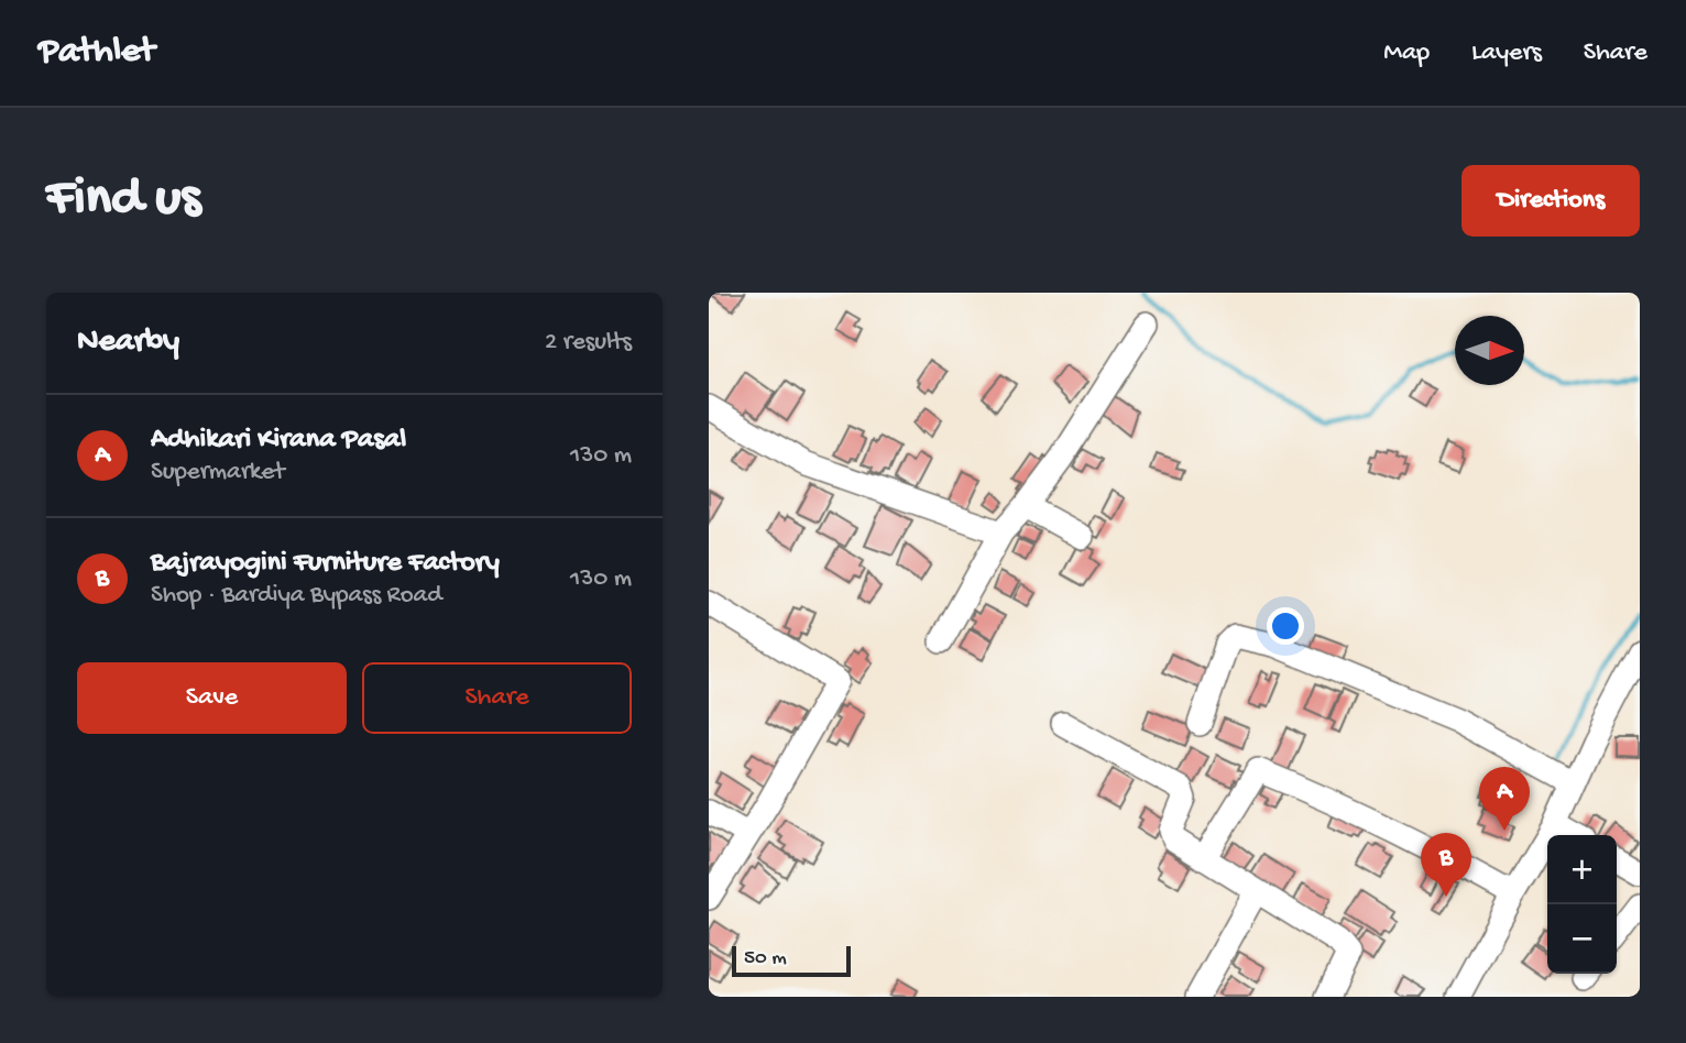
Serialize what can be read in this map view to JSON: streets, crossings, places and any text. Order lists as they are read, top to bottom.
{
  "scale_bar": "50 m",
  "north": "right",
  "page": {
    "header": "Pathlet",
    "nav": ["Map", "Layers", "Share"],
    "buttons": [
      "Directions",
      ["Save", "Share"]
    ],
    "title": "Find us",
    "heading": ["Nearby", "2 results"],
    "list": [
      {
        "mark": "A",
        "name": "Adhikari Kirana Pasal",
        "note": "Supermarket",
        "value": "130 m"
      },
      {
        "mark": "B",
        "name": "Bajrayogini Furniture Factory",
        "note": "Shop · Bardiya Bypass Road",
        "value": "130 m"
      }
    ],
    "pins": ["A", "B"],
    "map_buttons": ["+", "−"],
    "scale": "50 m"
  }
}
